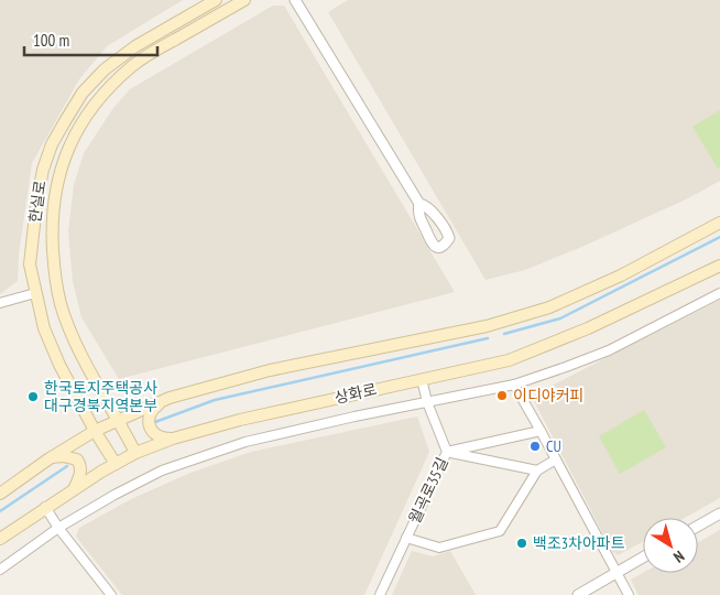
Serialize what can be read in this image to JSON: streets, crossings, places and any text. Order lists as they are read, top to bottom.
{
  "streets": {
    "main road": ["한실로", "상화로"],
    "street": ["월곡로35길"]
  },
  "crossings": [
    ["한실로", "상화로"],
    ["상화로", "월곡로35길"]
  ],
  "places": [
    "이디야커피",
    "한국토지주택공사 대구경북지역본부",
    "CU",
    "백조3차아파트"
  ],
  "scale_bar": "100 m",
  "north": "bottom right"
}
